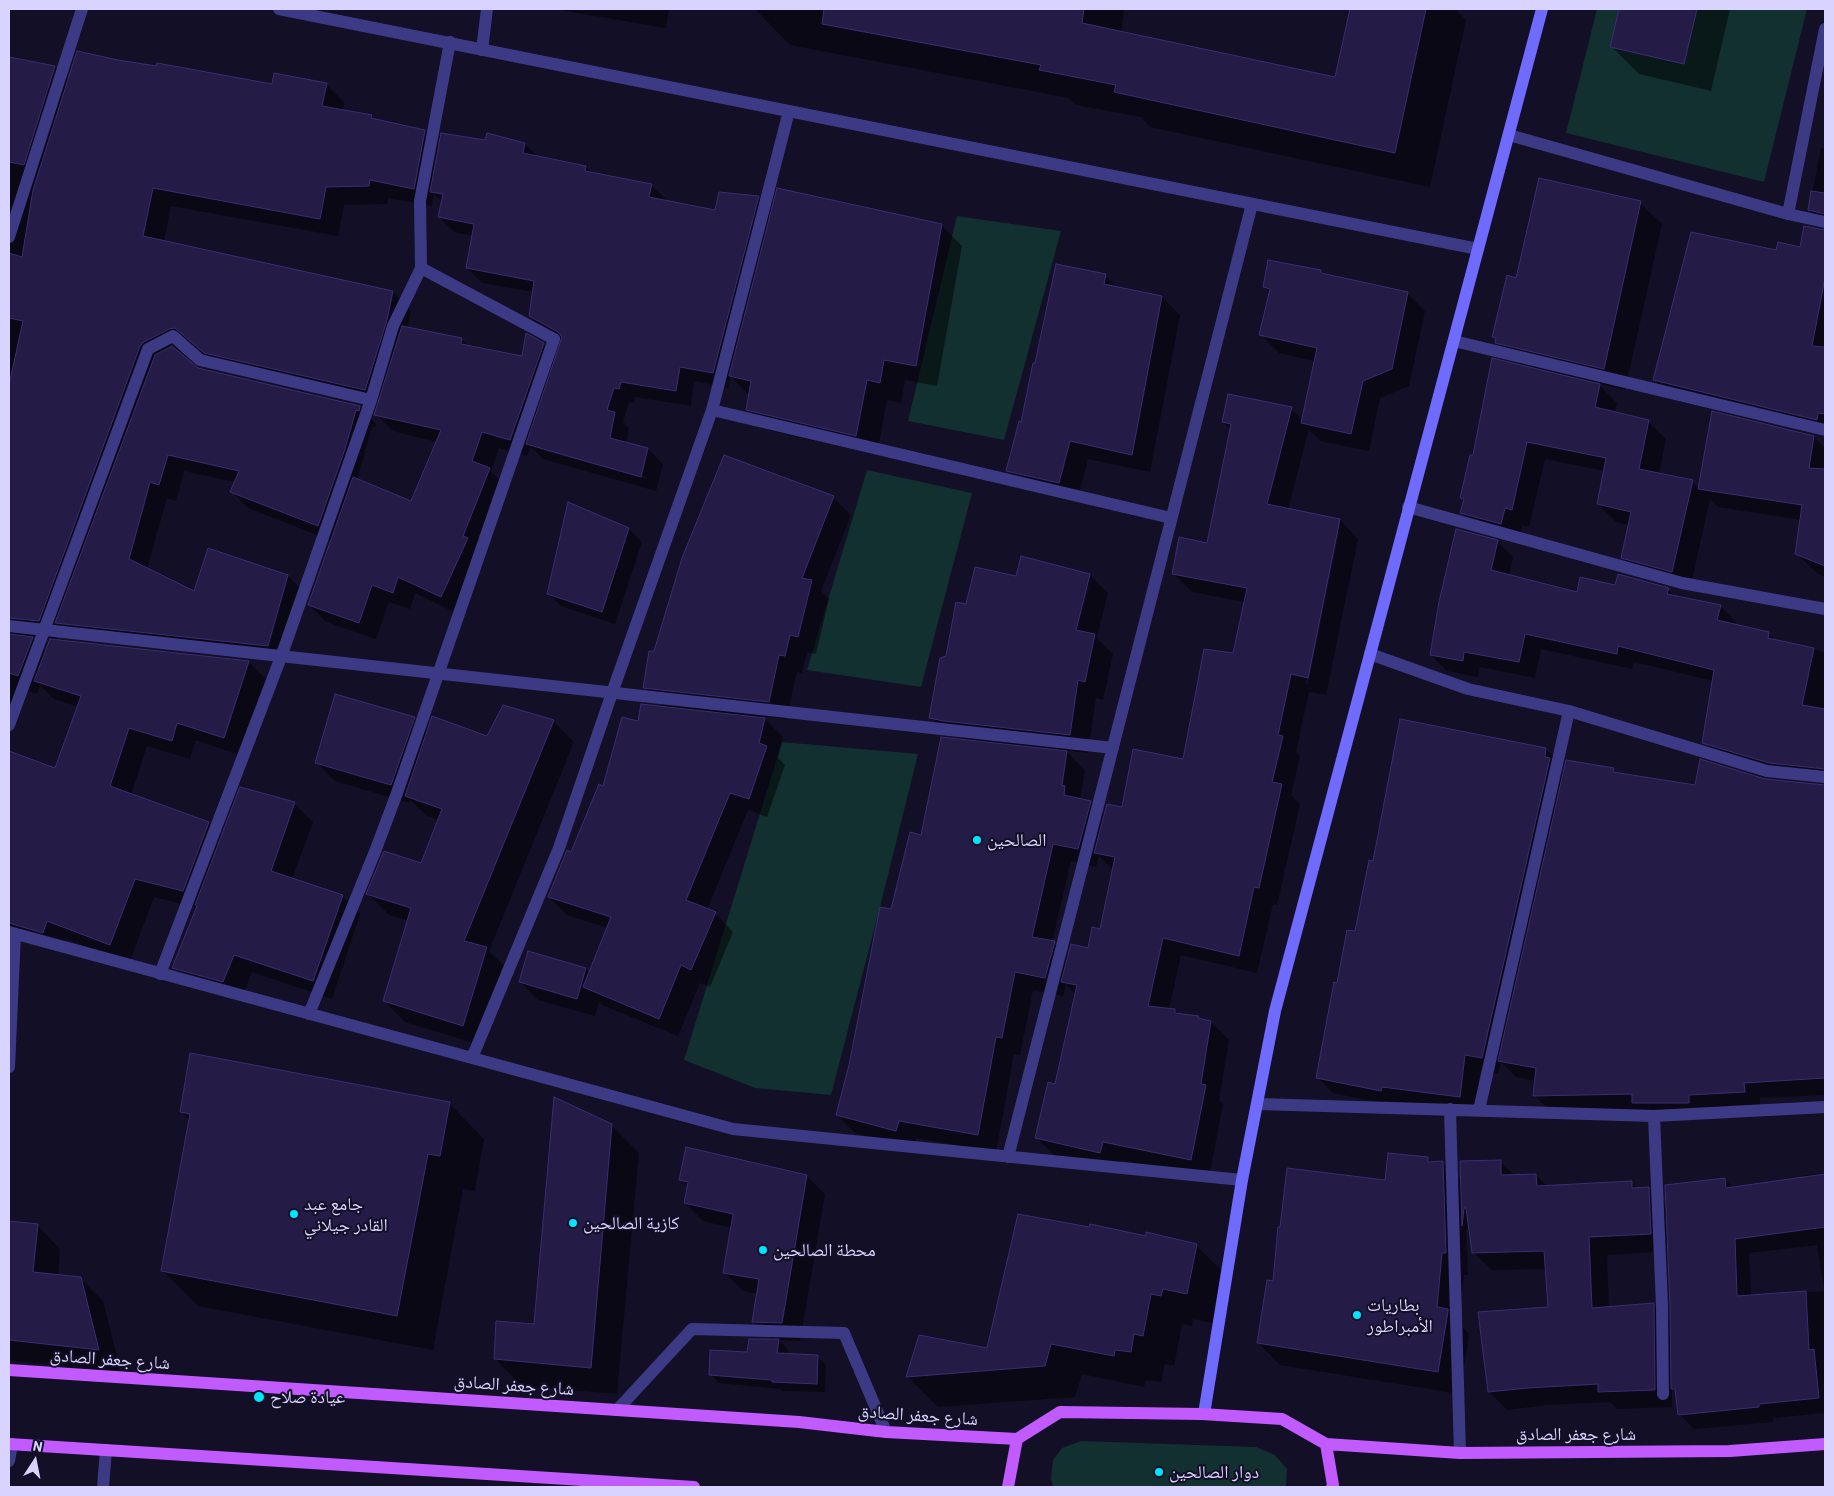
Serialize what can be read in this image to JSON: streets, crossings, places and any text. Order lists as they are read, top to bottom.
{
  "streets": {
    "main road": ["شارع جعفر الصادق"]
  },
  "places": [
    "الصالحين",
    "جامع عبد القادر جيلاني",
    "كازية الصالحين",
    "محطة الصالحين",
    "بطاريات الأمبراطور",
    "عيادة صلاح",
    "دوار الصالحين"
  ],
  "north": "top"
}
